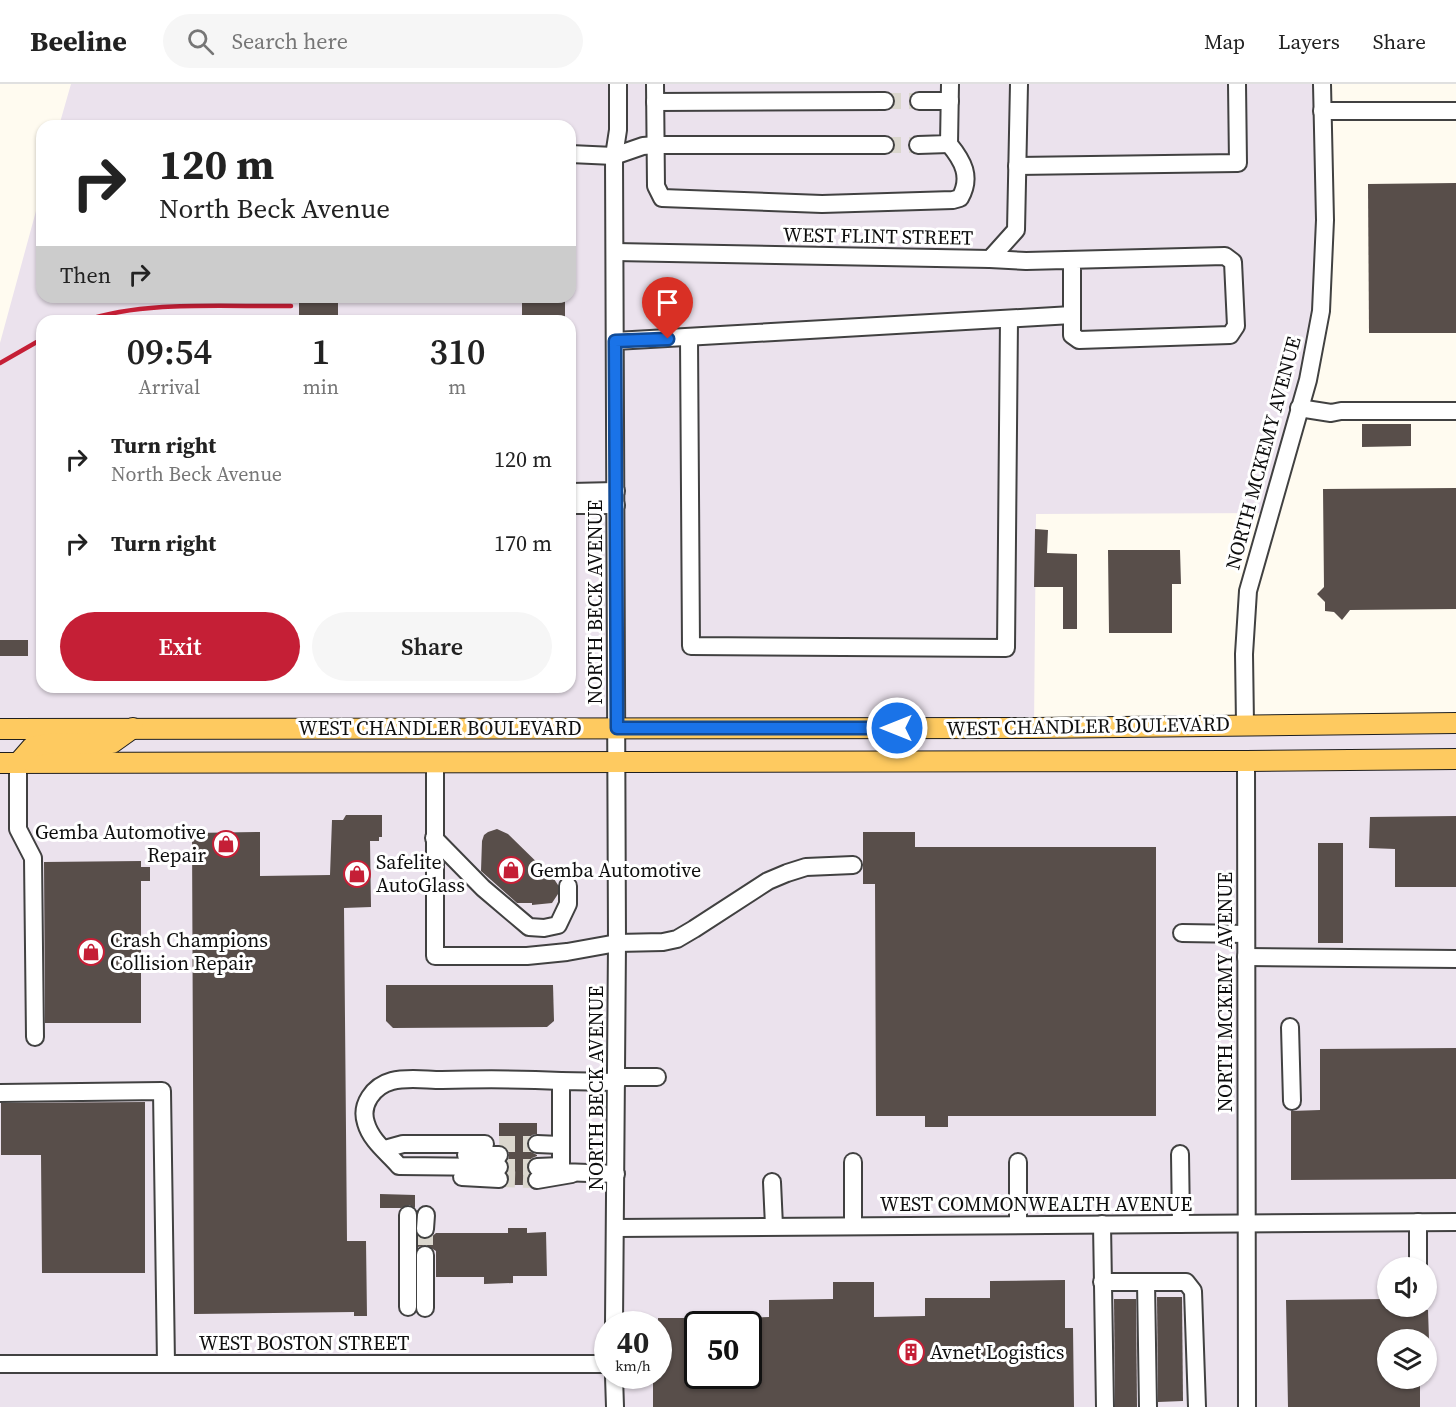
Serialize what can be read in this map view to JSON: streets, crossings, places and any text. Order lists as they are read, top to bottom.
{
  "streets": {
    "main road": ["WEST CHANDLER BOULEVARD"],
    "street": [
      "WEST FLINT STREET",
      "NORTH MCKEMY AVENUE",
      "NORTH BECK AVENUE",
      "WEST COMMONWEALTH AVENUE",
      "WEST BOSTON STREET"
    ]
  },
  "crossings": [
    ["WEST FLINT STREET", "NORTH BECK AVENUE"],
    ["NORTH MCKEMY AVENUE", "WEST CHANDLER BOULEVARD"],
    ["NORTH MCKEMY AVENUE", "WEST COMMONWEALTH AVENUE"],
    ["NORTH BECK AVENUE", "WEST CHANDLER BOULEVARD"],
    ["NORTH BECK AVENUE", "WEST COMMONWEALTH AVENUE"]
  ],
  "places": {
    "shop": [
      "Gemba Automotive Repair",
      "Gemba Automotive",
      "Safelite AutoGlass",
      "Crash Champions Collision Repair"
    ],
    "building": ["Avnet Logistics"]
  },
  "page": {
    "header": "Beeline",
    "search": "Search here",
    "nav": ["Map", "Layers", "Share"],
    "turn": ["120 m", "North Beck Avenue"],
    "then": "Then",
    "eta": [
      "09:54",
      "Arrival",
      "1",
      "min",
      "310",
      "m"
    ],
    "list": [
      {
        "name": "Turn right",
        "note": "North Beck Avenue",
        "value": "120 m"
      },
      {
        "name": "Turn right",
        "value": "170 m"
      }
    ],
    "buttons": ["Exit", "Share"],
    "speed": "40 km/h",
    "limit": "50"
  }
}
